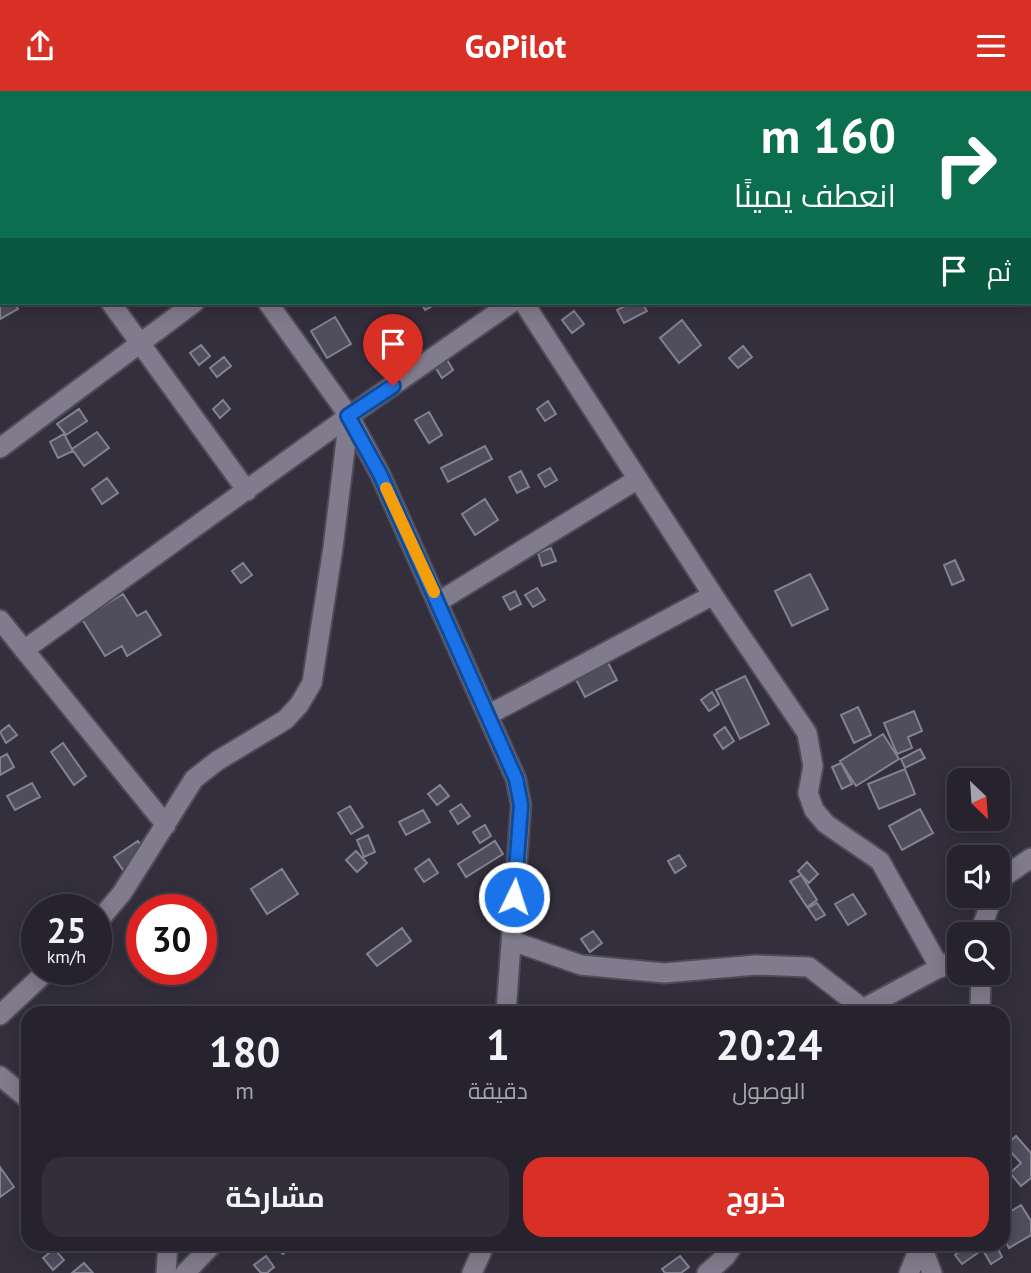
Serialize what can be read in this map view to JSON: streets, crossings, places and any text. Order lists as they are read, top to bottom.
{
  "north": "bottom right",
  "page": {
    "header": "GoPilot",
    "turn": ["160 m", "انعطف يمينًا"],
    "then": "ثم",
    "speed": "25 km/h",
    "limit": "30",
    "eta": [
      "20:24",
      "الوصول",
      "1",
      "دقيقة",
      "180",
      "m"
    ],
    "buttons": ["خروج", "مشاركة"]
  }
}
